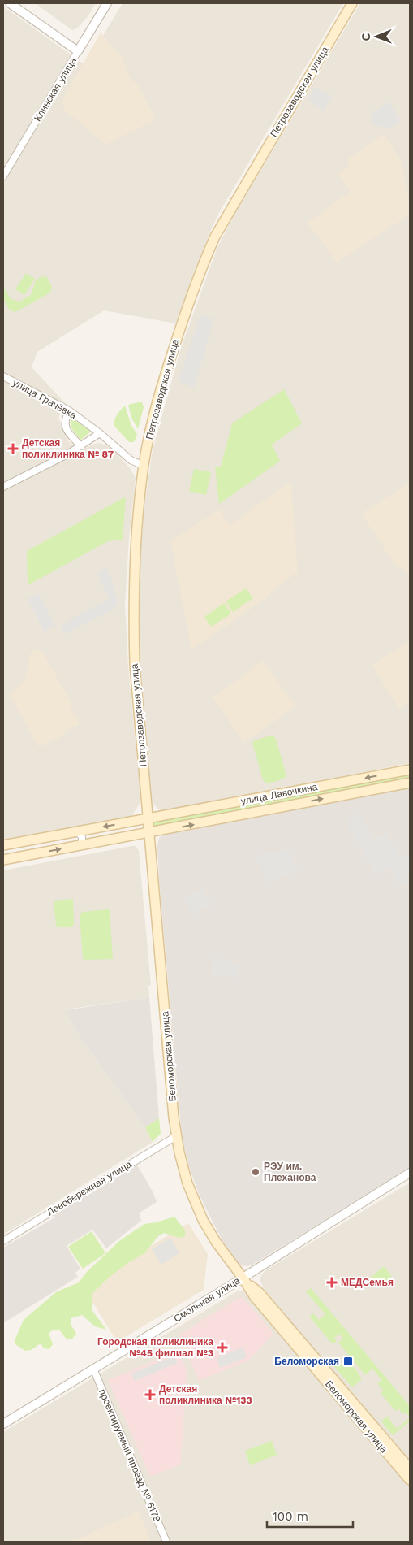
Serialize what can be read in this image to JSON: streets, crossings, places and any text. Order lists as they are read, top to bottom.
{
  "streets": {
    "main road": ["Петрозаводская улица", "улица Лавочкина", "Беломорская улица"],
    "street": [
      "Клинская улица",
      "улица Грачёвка",
      "Левобережная улица",
      "Смольная улица",
      "проектируемый проезд № 6179"
    ]
  },
  "crossings": [
    ["Петрозаводская улица", "улица Грачёвка"],
    ["Петрозаводская улица", "улица Лавочкина"],
    ["Петрозаводская улица", "Беломорская улица"],
    ["улица Лавочкина", "Беломорская улица"],
    ["Беломорская улица", "Левобережная улица"],
    ["Беломорская улица", "Смольная улица"],
    ["Смольная улица", "проектируемый проезд № 6179"]
  ],
  "places": {
    "health": [
      "Детская поликлиника № 87",
      "МЕДСемья",
      "Городская поликлиника №45 филиал №3",
      "Детская поликлиника №133"
    ],
    "other": ["РЭУ им. Плеханова"],
    "transit": ["Беломорская"]
  },
  "scale_bar": "100 m",
  "north": "left"
}
